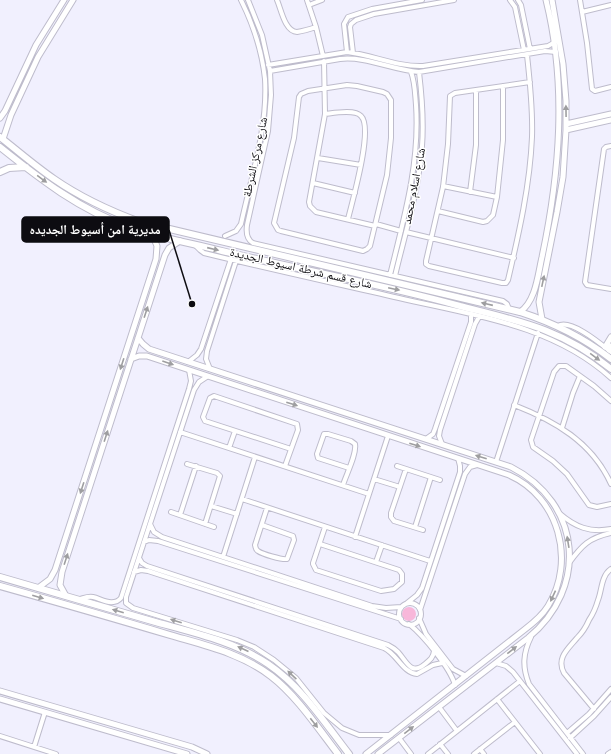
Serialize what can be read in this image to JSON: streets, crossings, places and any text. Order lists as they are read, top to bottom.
{
  "streets": {
    "main road": ["شارع قسم شرطة اسيوط الجديدة"],
    "street": ["شارع مركز الشرطة", "شارع اسلام محمد"]
  },
  "crossings": [
    ["شارع مركز الشرطة", "شارع قسم شرطة اسيوط الجديدة"]
  ],
  "places": ["مديرية امن أسيوط الجديده"]
}
